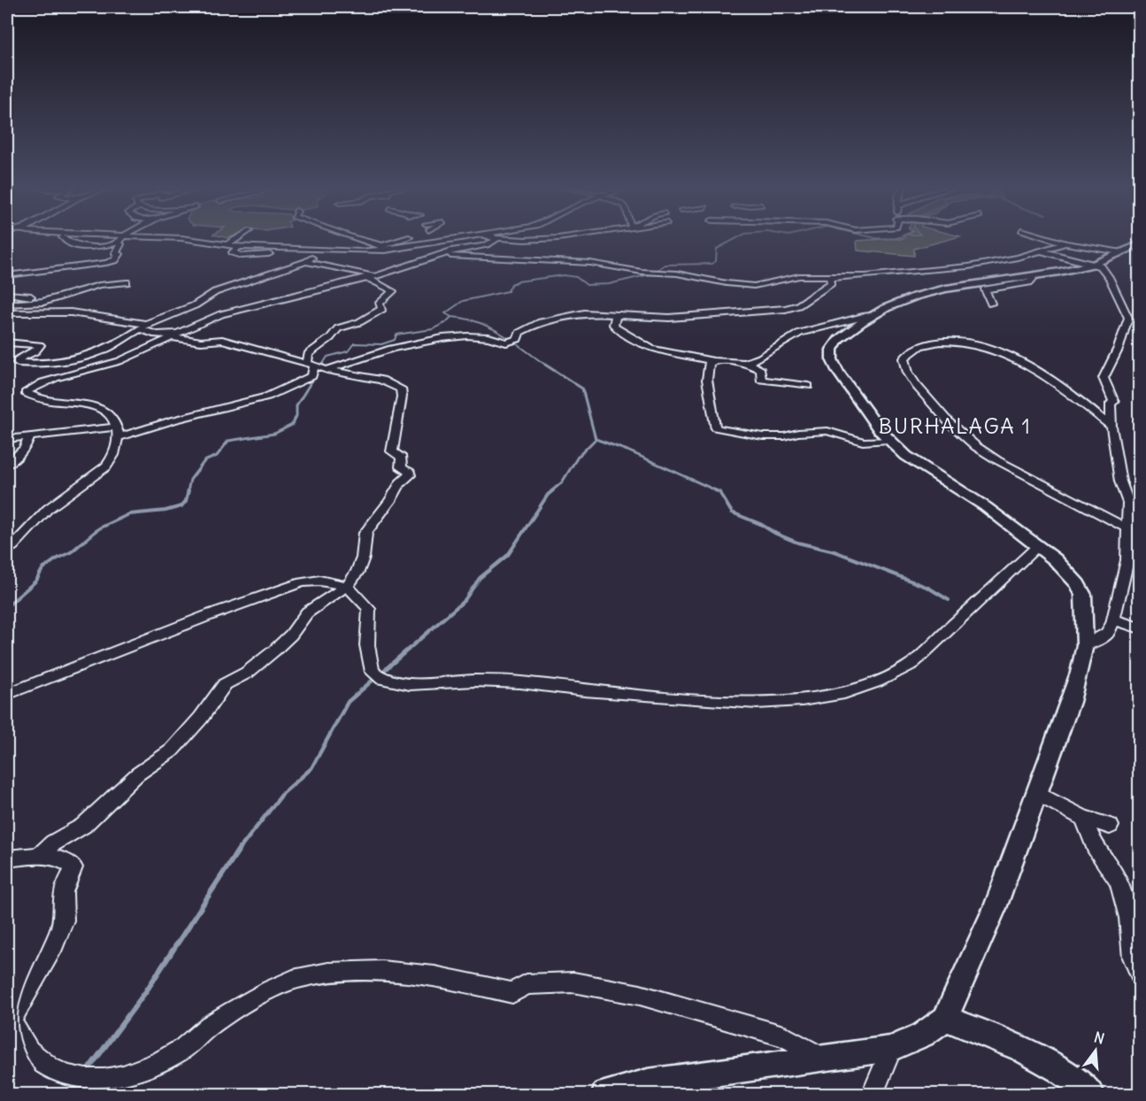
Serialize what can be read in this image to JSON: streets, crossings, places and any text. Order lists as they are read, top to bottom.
{
  "districts": ["BURHALAGA 1"],
  "north": "top"
}
